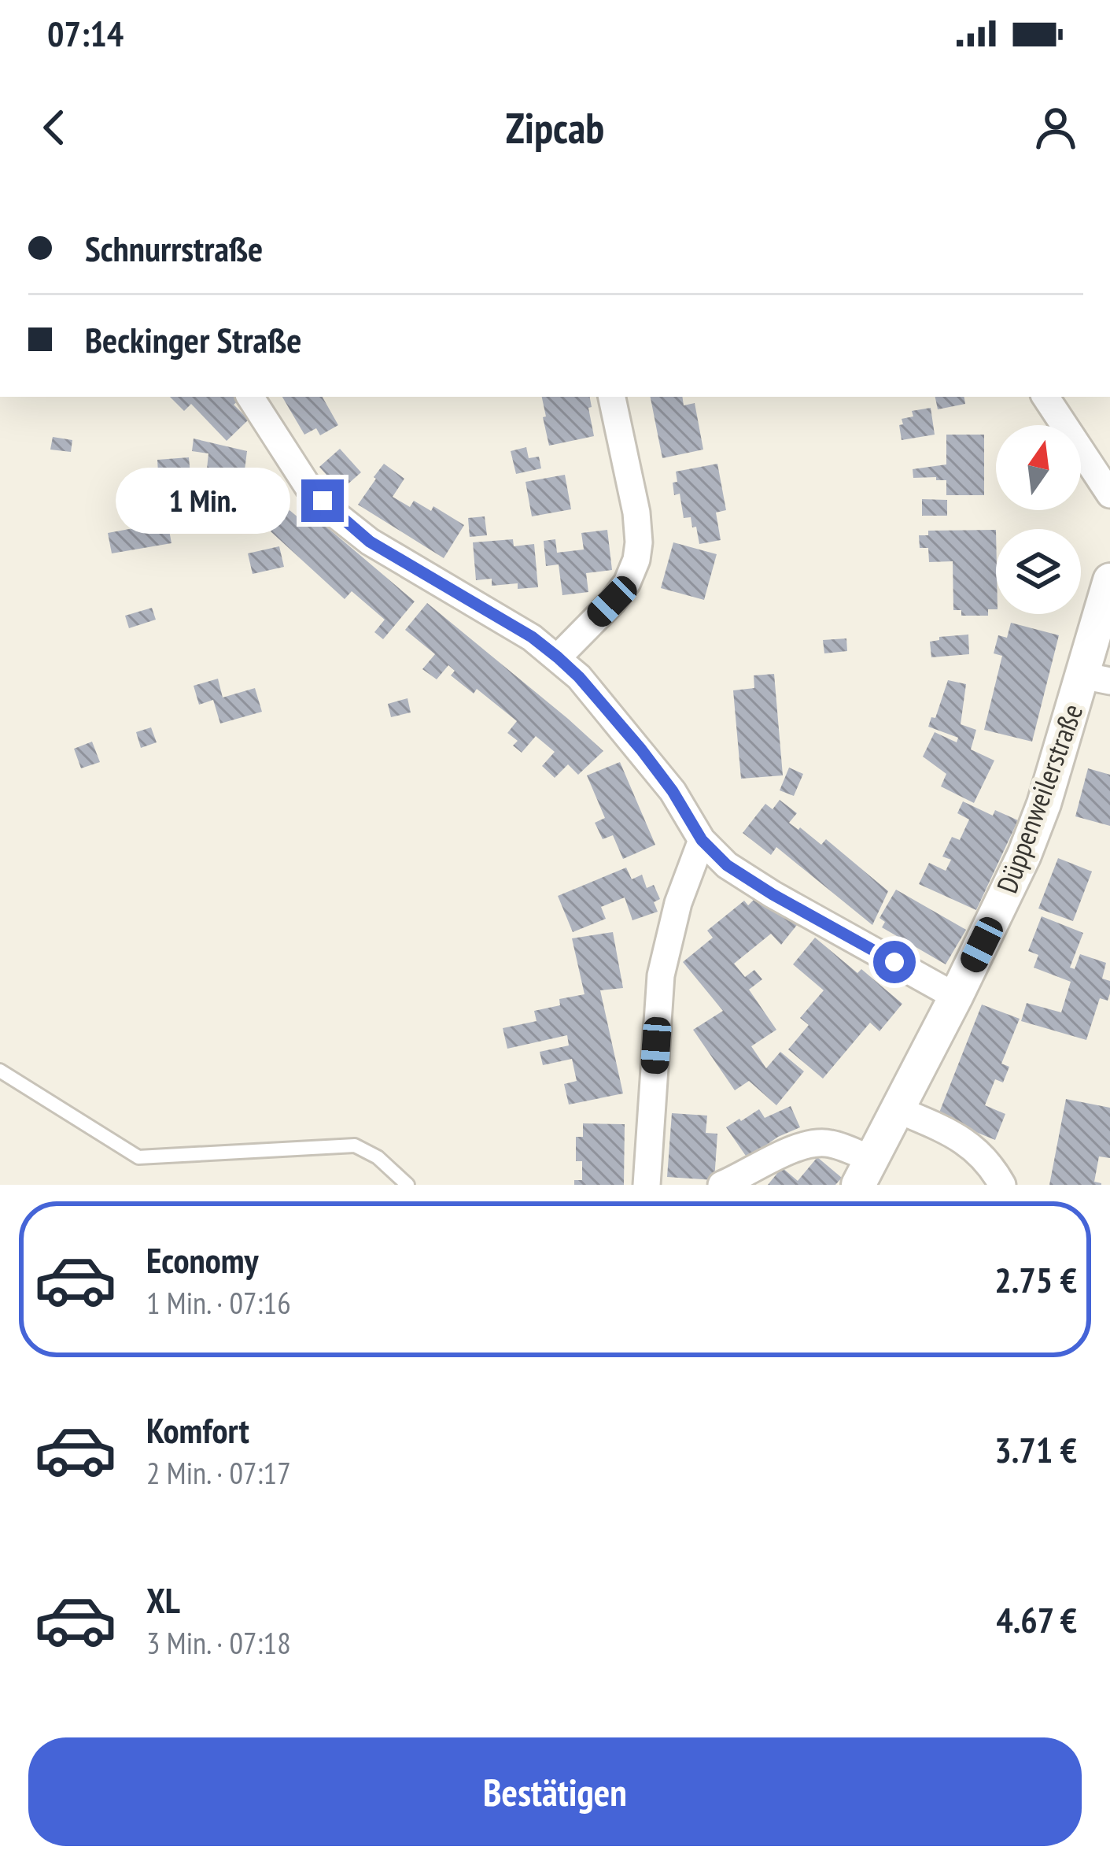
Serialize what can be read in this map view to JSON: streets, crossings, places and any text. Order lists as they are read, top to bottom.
{
  "streets": {
    "street": ["Düppenweilerstraße"]
  },
  "north": "top",
  "page": {
    "status": "07:14",
    "header": "Zipcab",
    "banner": ["Schnurrstraße", "Beckinger Straße"],
    "bubble": "1 Min.",
    "list": [
      {
        "name": "Economy",
        "note": "1 Min. · 07:16",
        "value": "2.75 €"
      },
      {
        "name": "Komfort",
        "note": "2 Min. · 07:17",
        "value": "3.71 €"
      },
      {
        "name": "XL",
        "note": "3 Min. · 07:18",
        "value": "4.67 €"
      }
    ],
    "buttons": "Bestätigen"
  }
}
